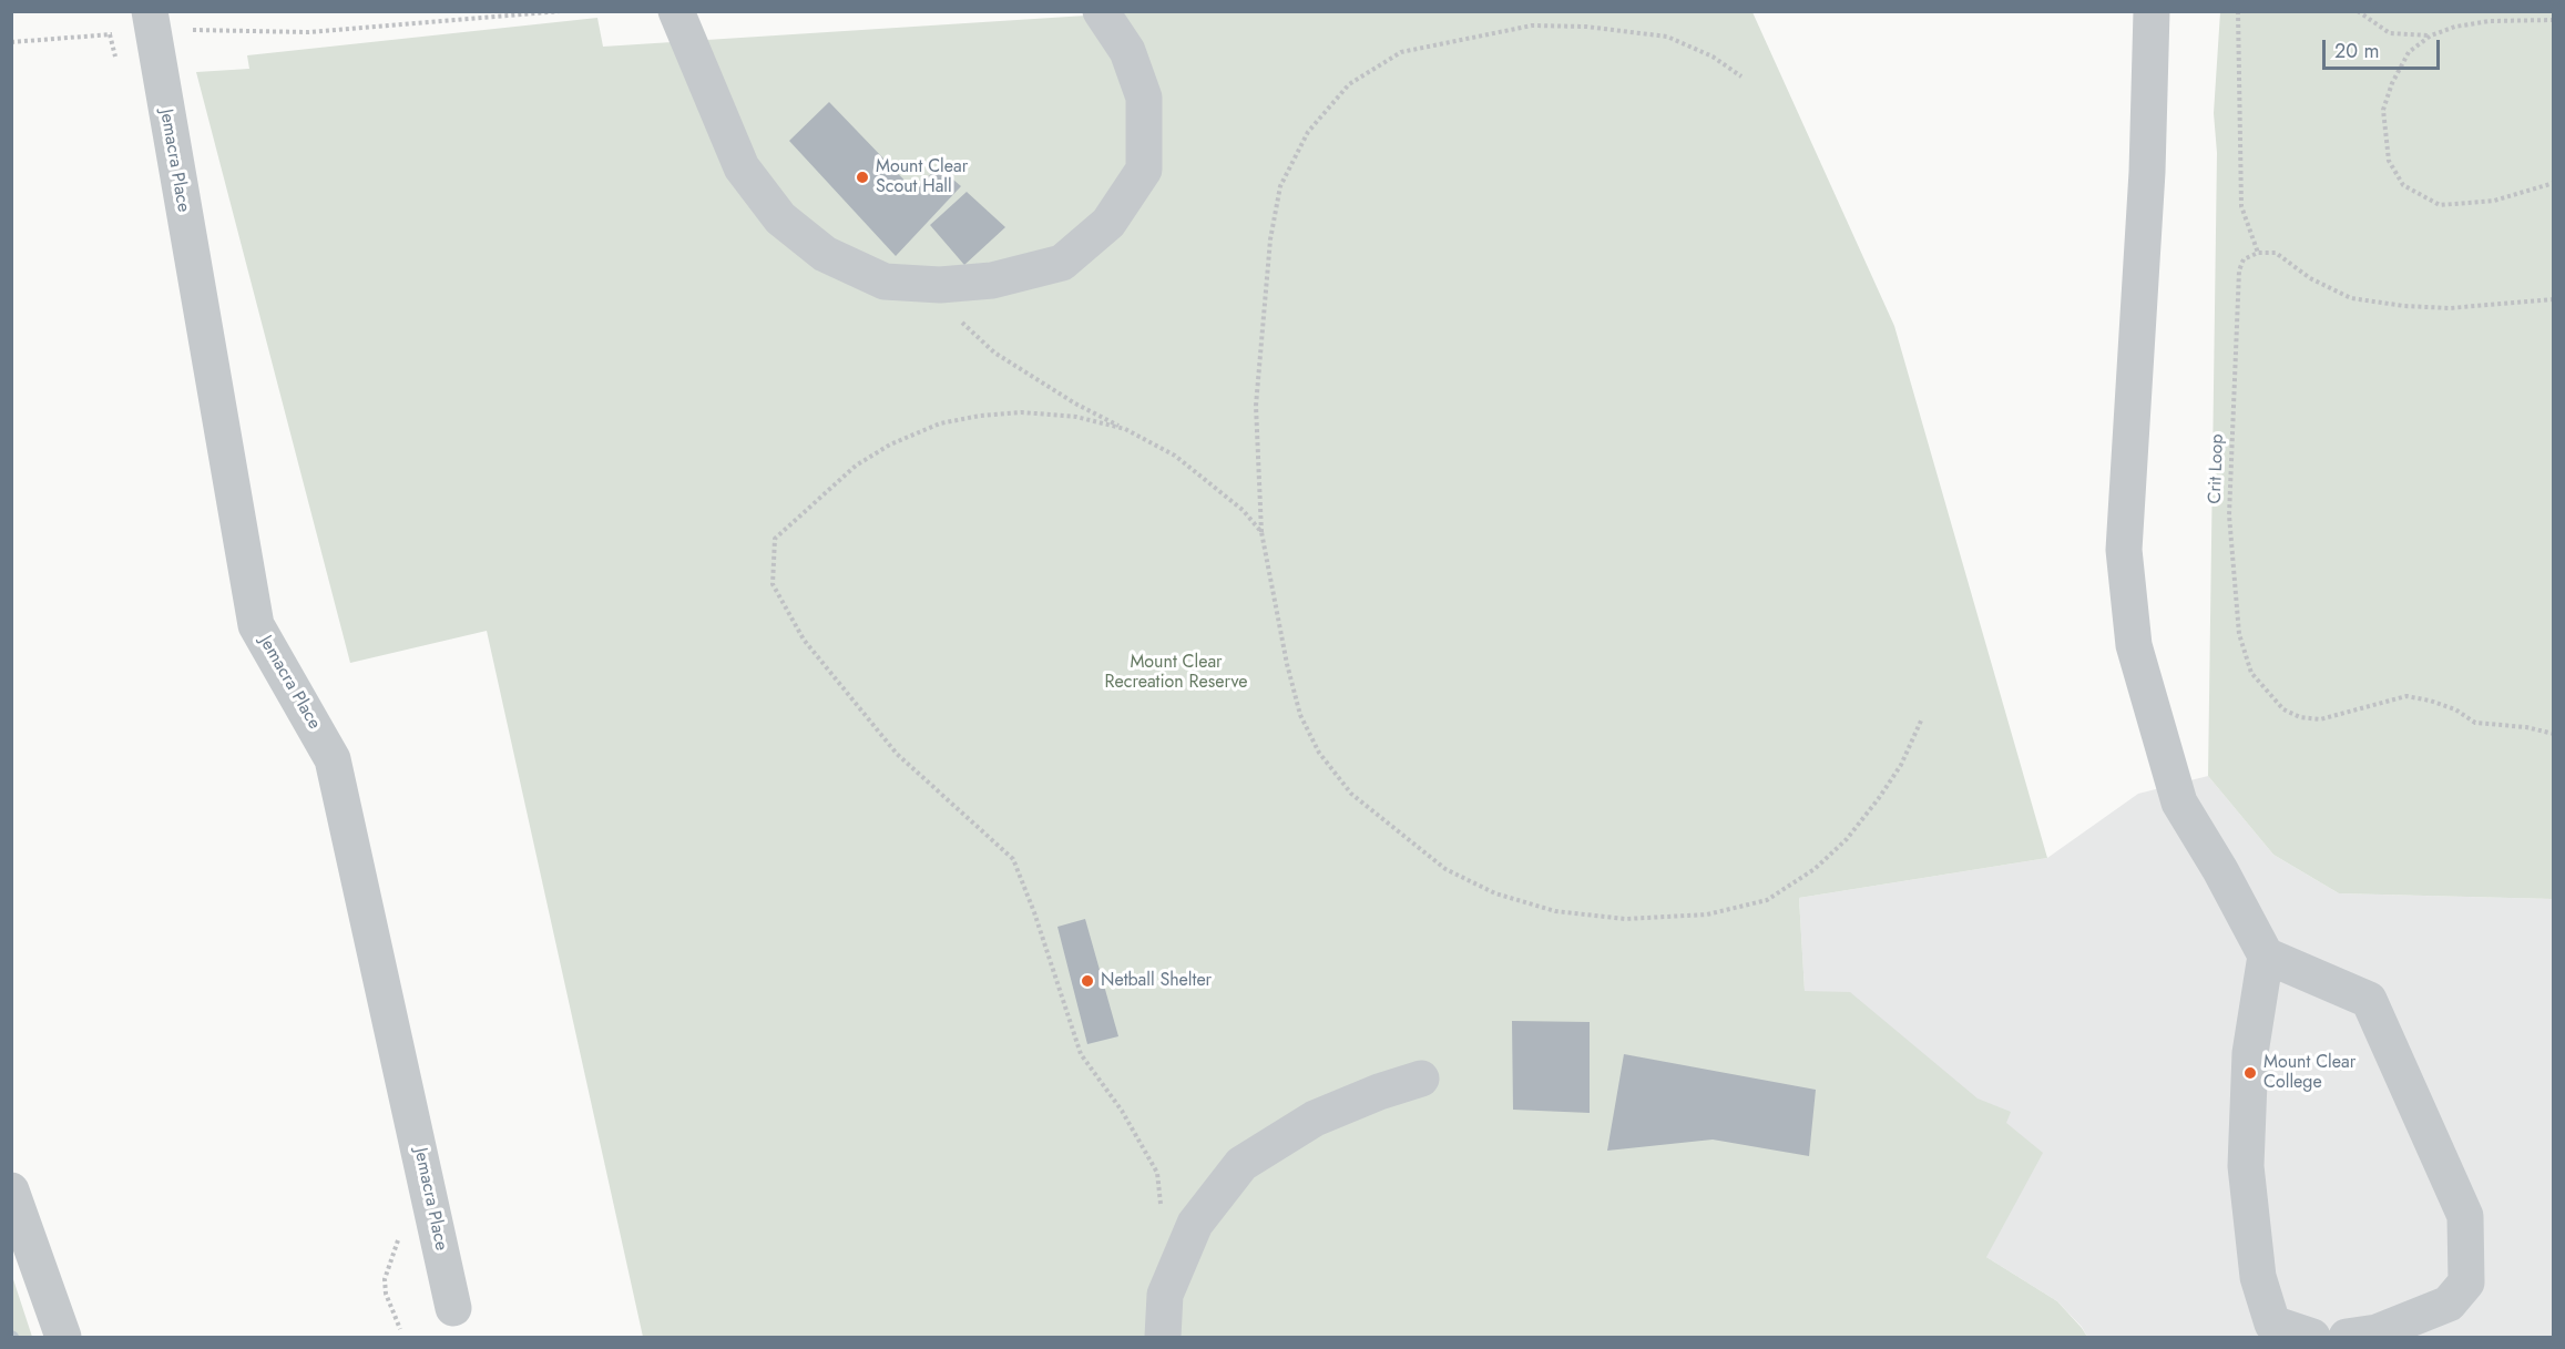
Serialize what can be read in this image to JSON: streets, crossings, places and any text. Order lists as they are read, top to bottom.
{
  "streets": {
    "street": ["Jemacra Place"],
    "path": ["Crit Loop"]
  },
  "parks": ["Mount Clear Recreation Reserve"],
  "places": ["Mount Clear Scout Hall", "Netball Shelter", "Mount Clear College"],
  "scale_bar": "20 m"
}
